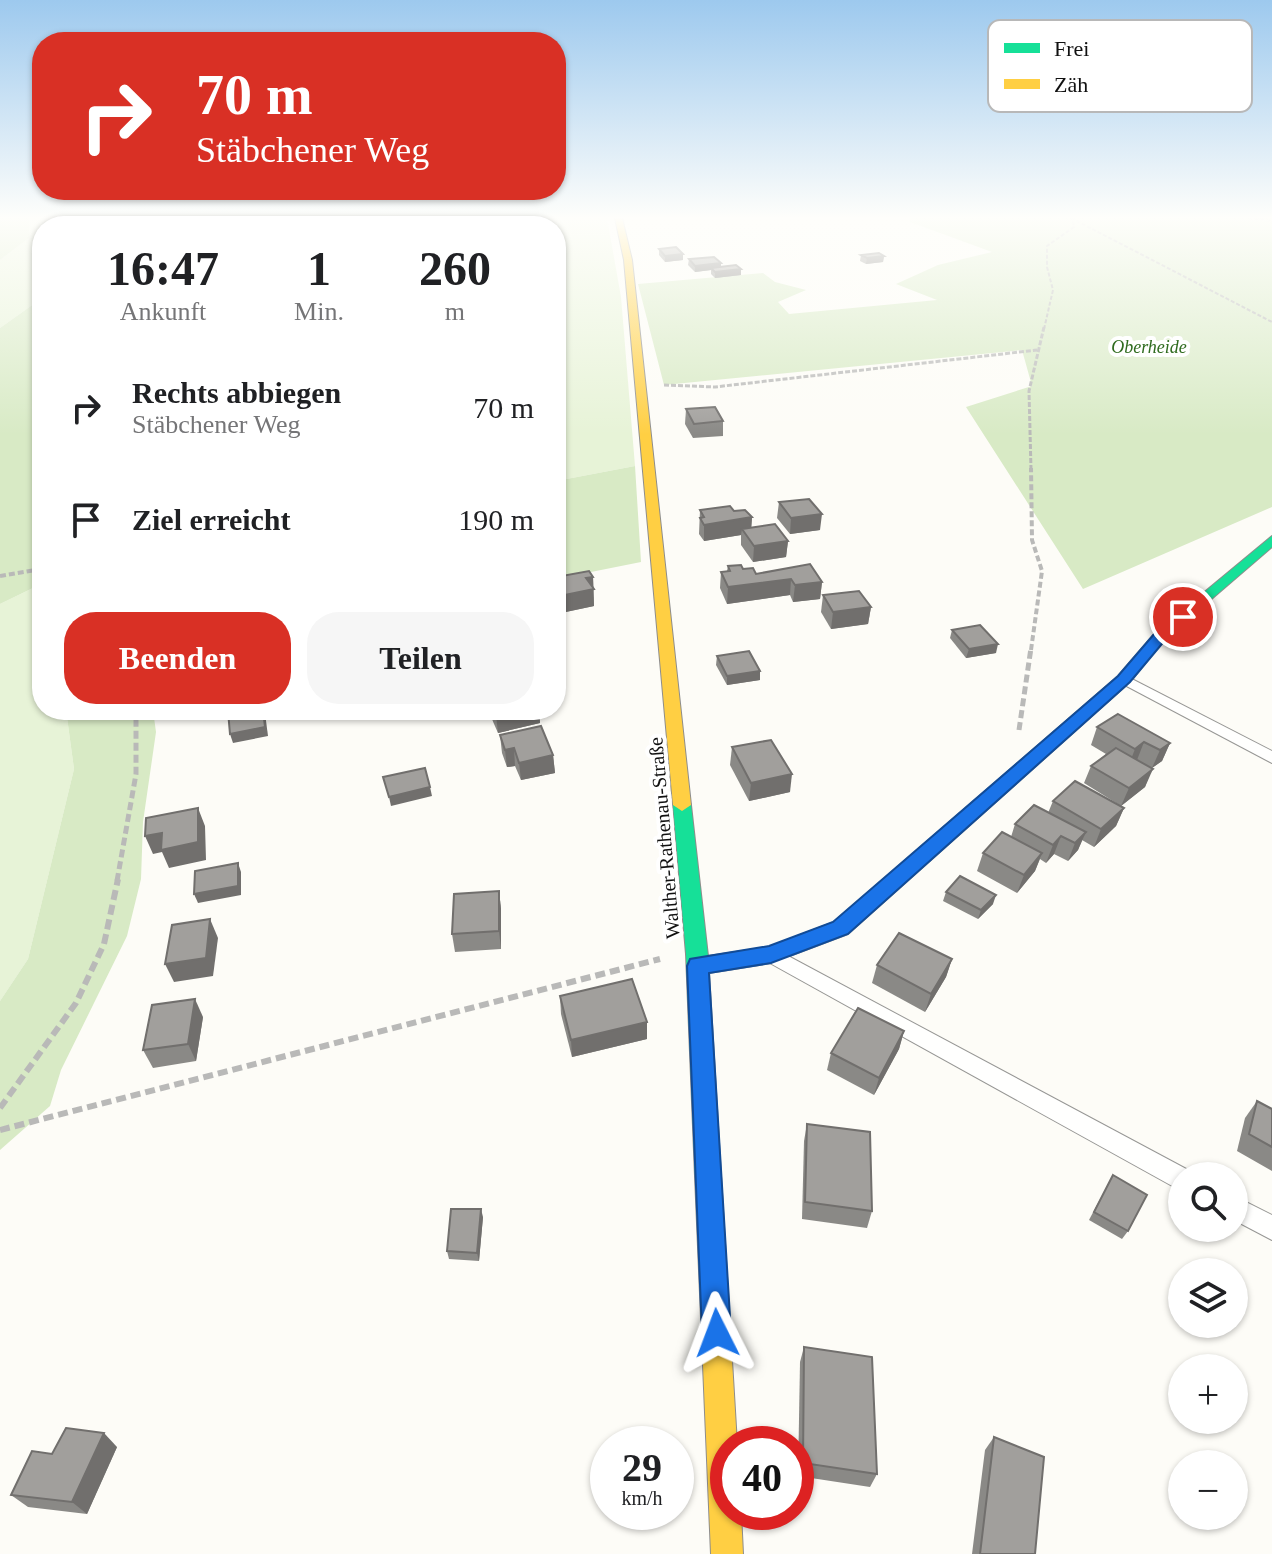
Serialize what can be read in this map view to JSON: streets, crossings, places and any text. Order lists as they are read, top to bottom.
{
  "streets": {
    "street": ["Walther-Rathenau-Straße"]
  },
  "parks": ["Oberheide"],
  "legend": ["Frei", "Zäh"],
  "page": {
    "turn": ["70 m", "Stäbchener Weg"],
    "eta": [
      "16:47",
      "Ankunft",
      "1",
      "Min.",
      "260",
      "m"
    ],
    "list": [
      {
        "name": "Rechts abbiegen",
        "note": "Stäbchener Weg",
        "value": "70 m"
      },
      {
        "name": "Ziel erreicht",
        "value": "190 m"
      }
    ],
    "buttons": ["Beenden", "Teilen"],
    "map_buttons": ["+", "−"],
    "speed": "29 km/h",
    "limit": "40"
  }
}
